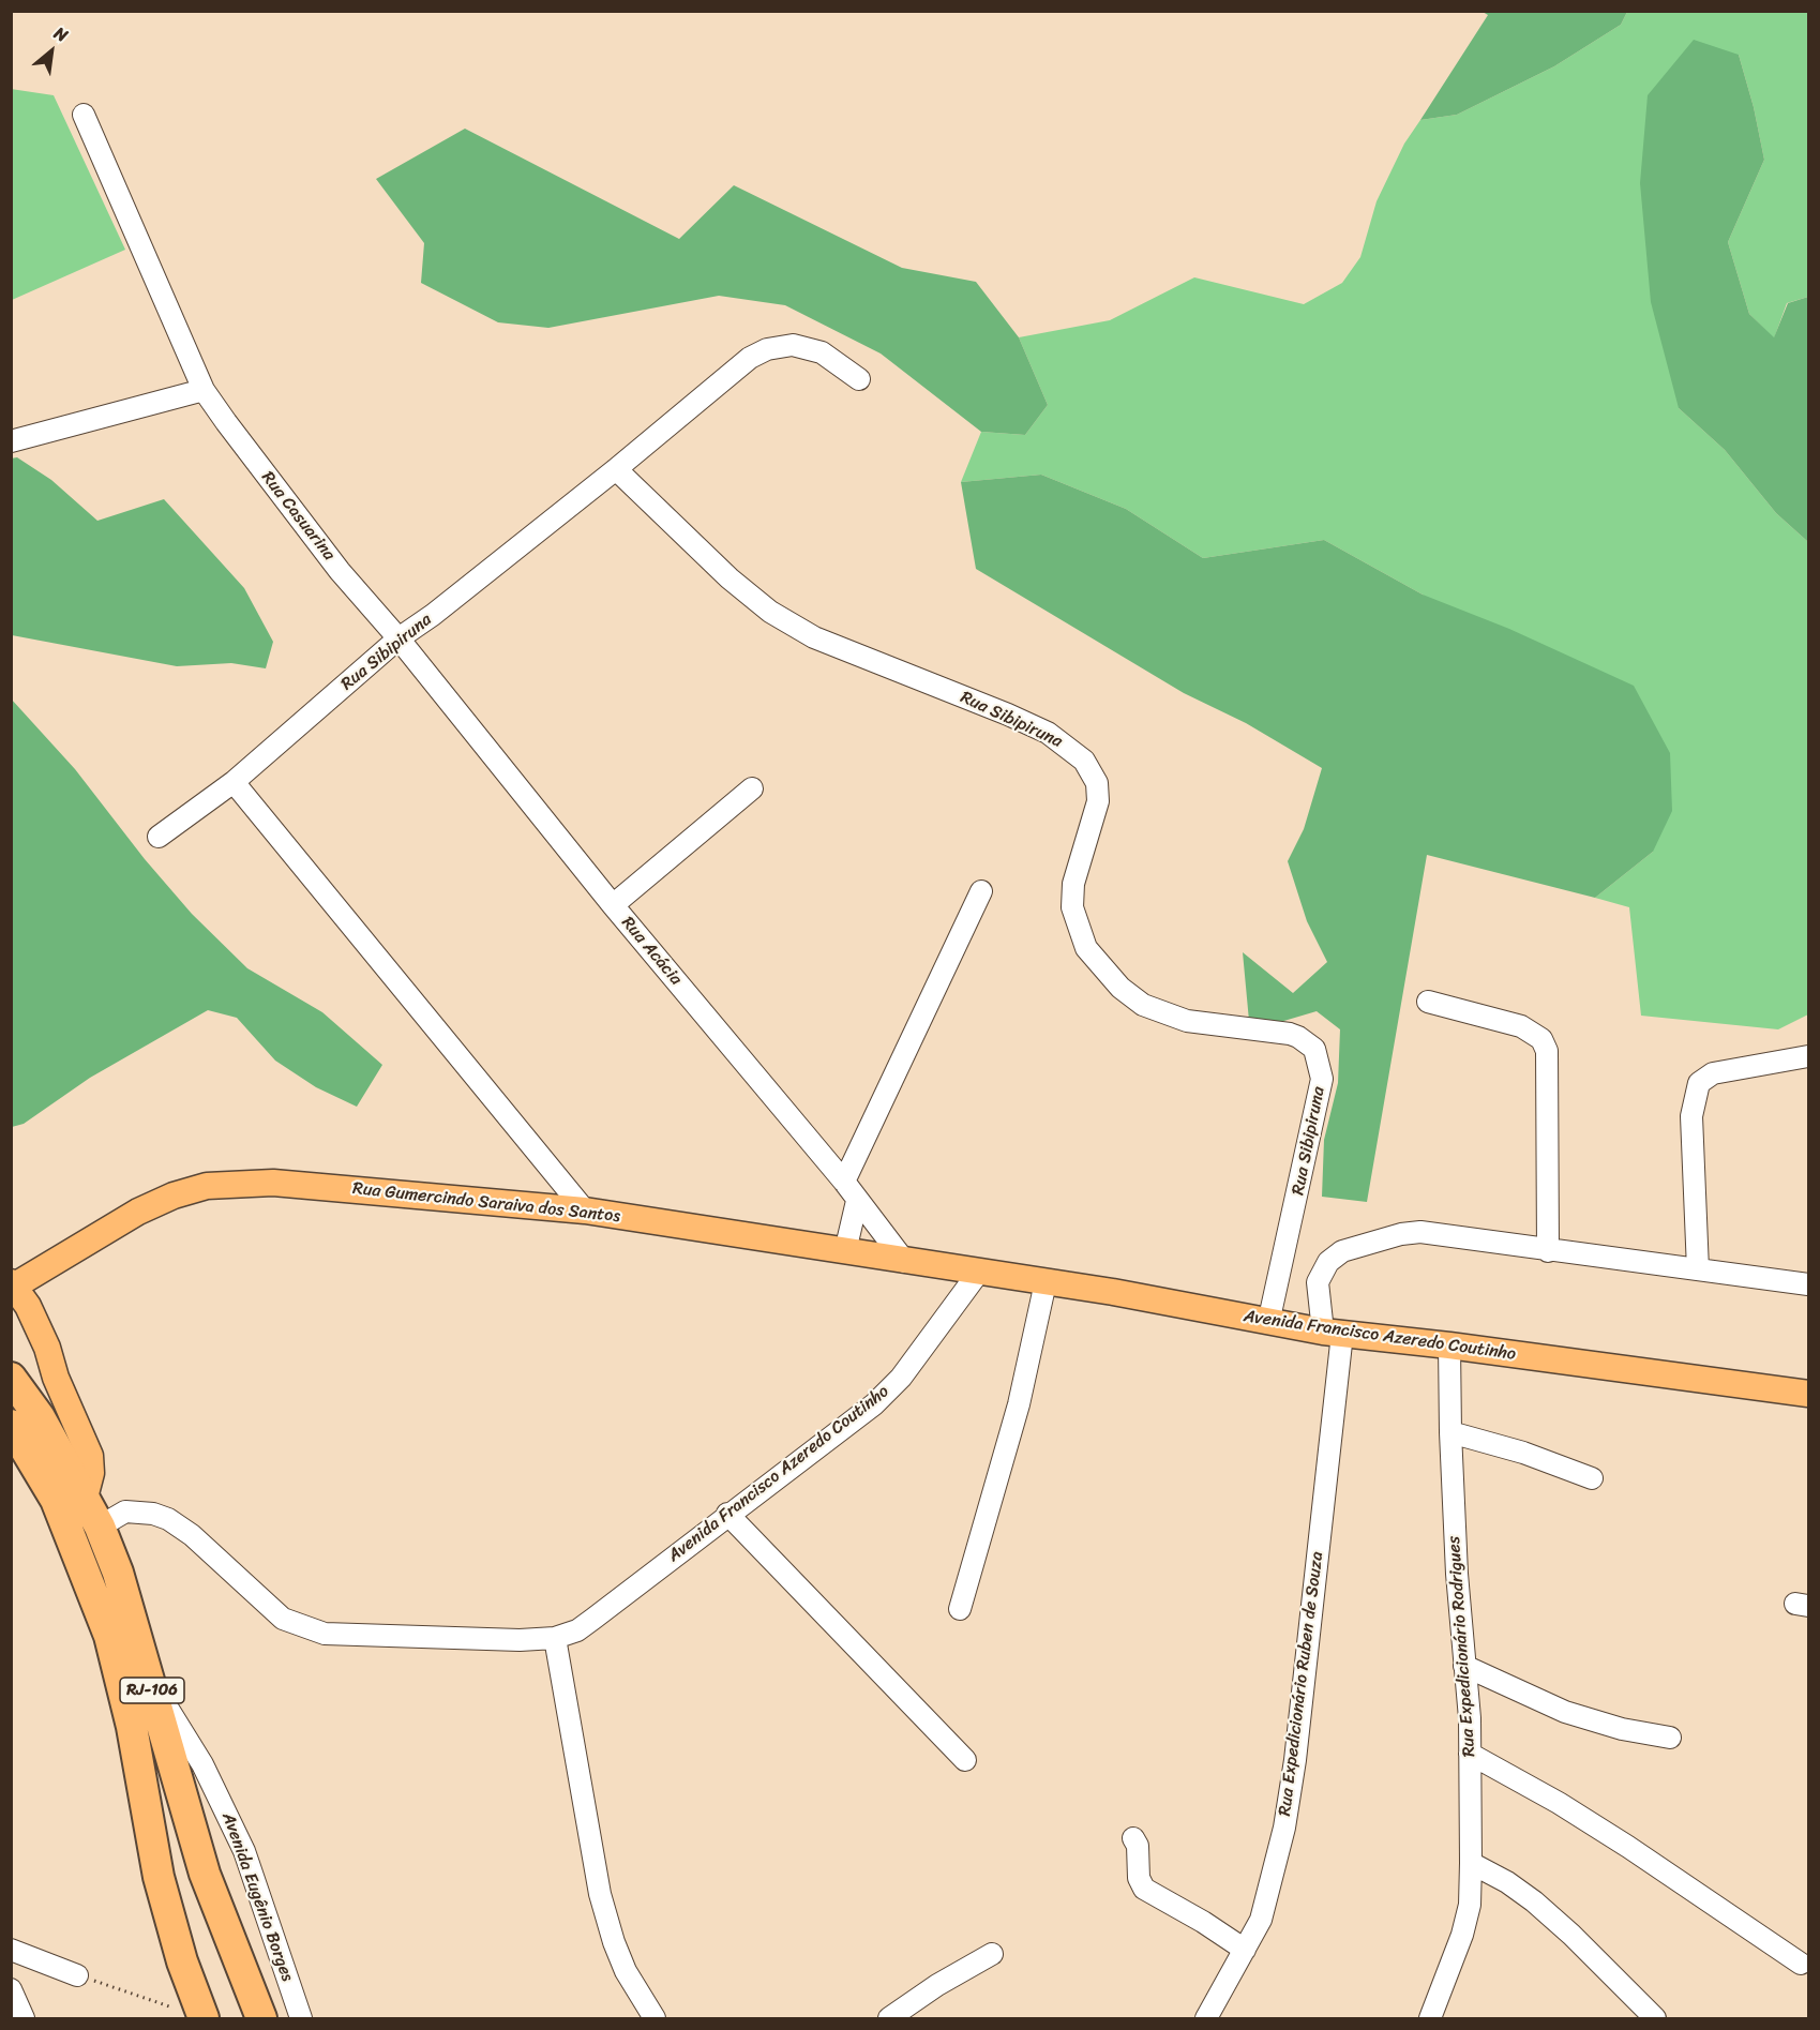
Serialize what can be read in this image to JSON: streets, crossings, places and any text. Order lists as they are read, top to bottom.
{
  "streets": {
    "highway": ["RJ-106"],
    "main road": ["Rua Gumercindo Saraiva dos Santos", "Avenida Francisco Azeredo Coutinho"],
    "street": [
      "Rua Casuarina",
      "Rua Sibipiruna",
      "Rua Acácia",
      "Rua Expedicionário Rodrigues",
      "Rua Expedicionário Ruben de Souza",
      "Avenida Eugênio Borges"
    ]
  },
  "crossings": [
    ["Rua Casuarina", "Rua Sibipiruna"],
    ["Rua Casuarina", "Rua Acácia"],
    ["Rua Sibipiruna", "Rua Acácia"],
    ["Rua Sibipiruna", "Avenida Francisco Azeredo Coutinho"],
    ["Rua Acácia", "Rua Gumercindo Saraiva dos Santos"],
    ["Rua Gumercindo Saraiva dos Santos", "Avenida Francisco Azeredo Coutinho"],
    ["Avenida Francisco Azeredo Coutinho", "Rua Expedicionário Rodrigues"],
    ["Avenida Francisco Azeredo Coutinho", "Rua Expedicionário Ruben de Souza"],
    ["Avenida Francisco Azeredo Coutinho", "RJ-106"],
    ["RJ-106", "Avenida Eugênio Borges"]
  ],
  "north": "top right"
}
